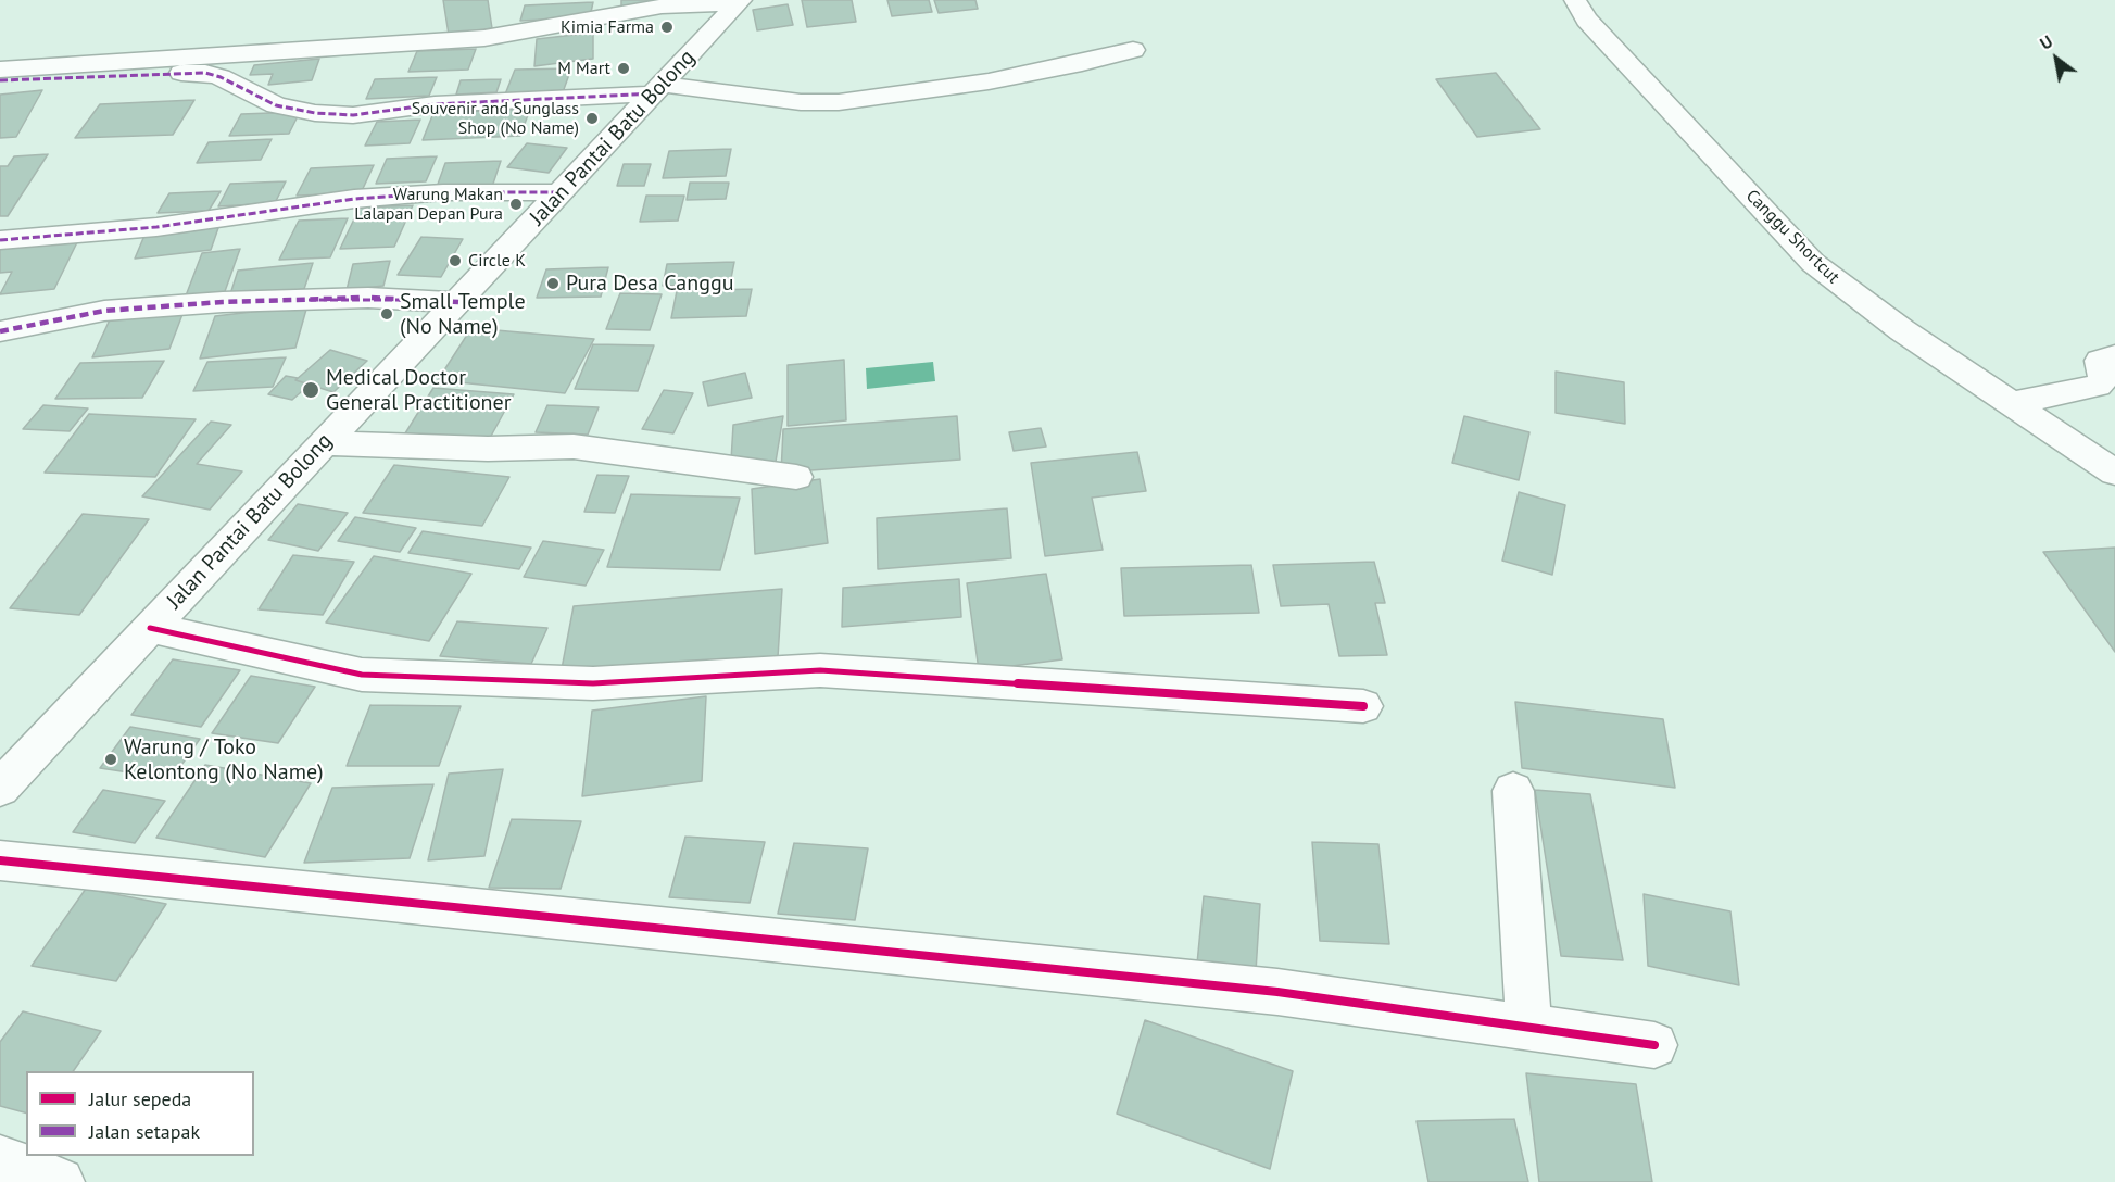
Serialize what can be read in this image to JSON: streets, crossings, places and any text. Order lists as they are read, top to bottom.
{
  "streets": {
    "street": ["Jalan Pantai Batu Bolong", "Canggu Shortcut"]
  },
  "places": [
    "Kimia Farma",
    "M Mart",
    "Souvenir and Sunglass Shop (No Name)",
    "Warung Makan Lalapan Depan Pura",
    "Circle K",
    "Pura Desa Canggu",
    "Small Temple (No Name)",
    "Medical Doctor General Practitioner",
    "Warung / Toko Kelontong (No Name)"
  ],
  "legend": ["Jalur sepeda", "Jalan setapak"],
  "north": "top left"
}
